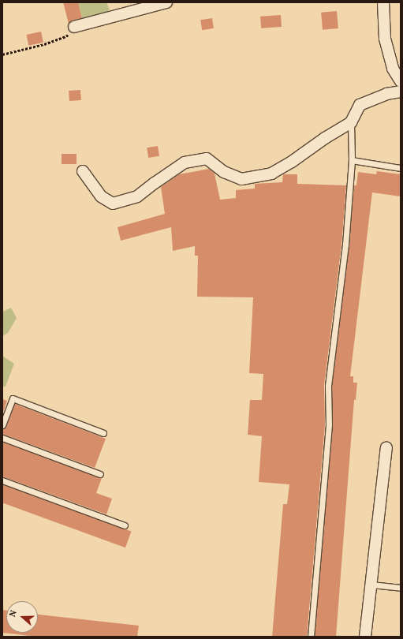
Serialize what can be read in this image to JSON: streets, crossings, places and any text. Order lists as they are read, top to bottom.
{
  "north": "left"
}
